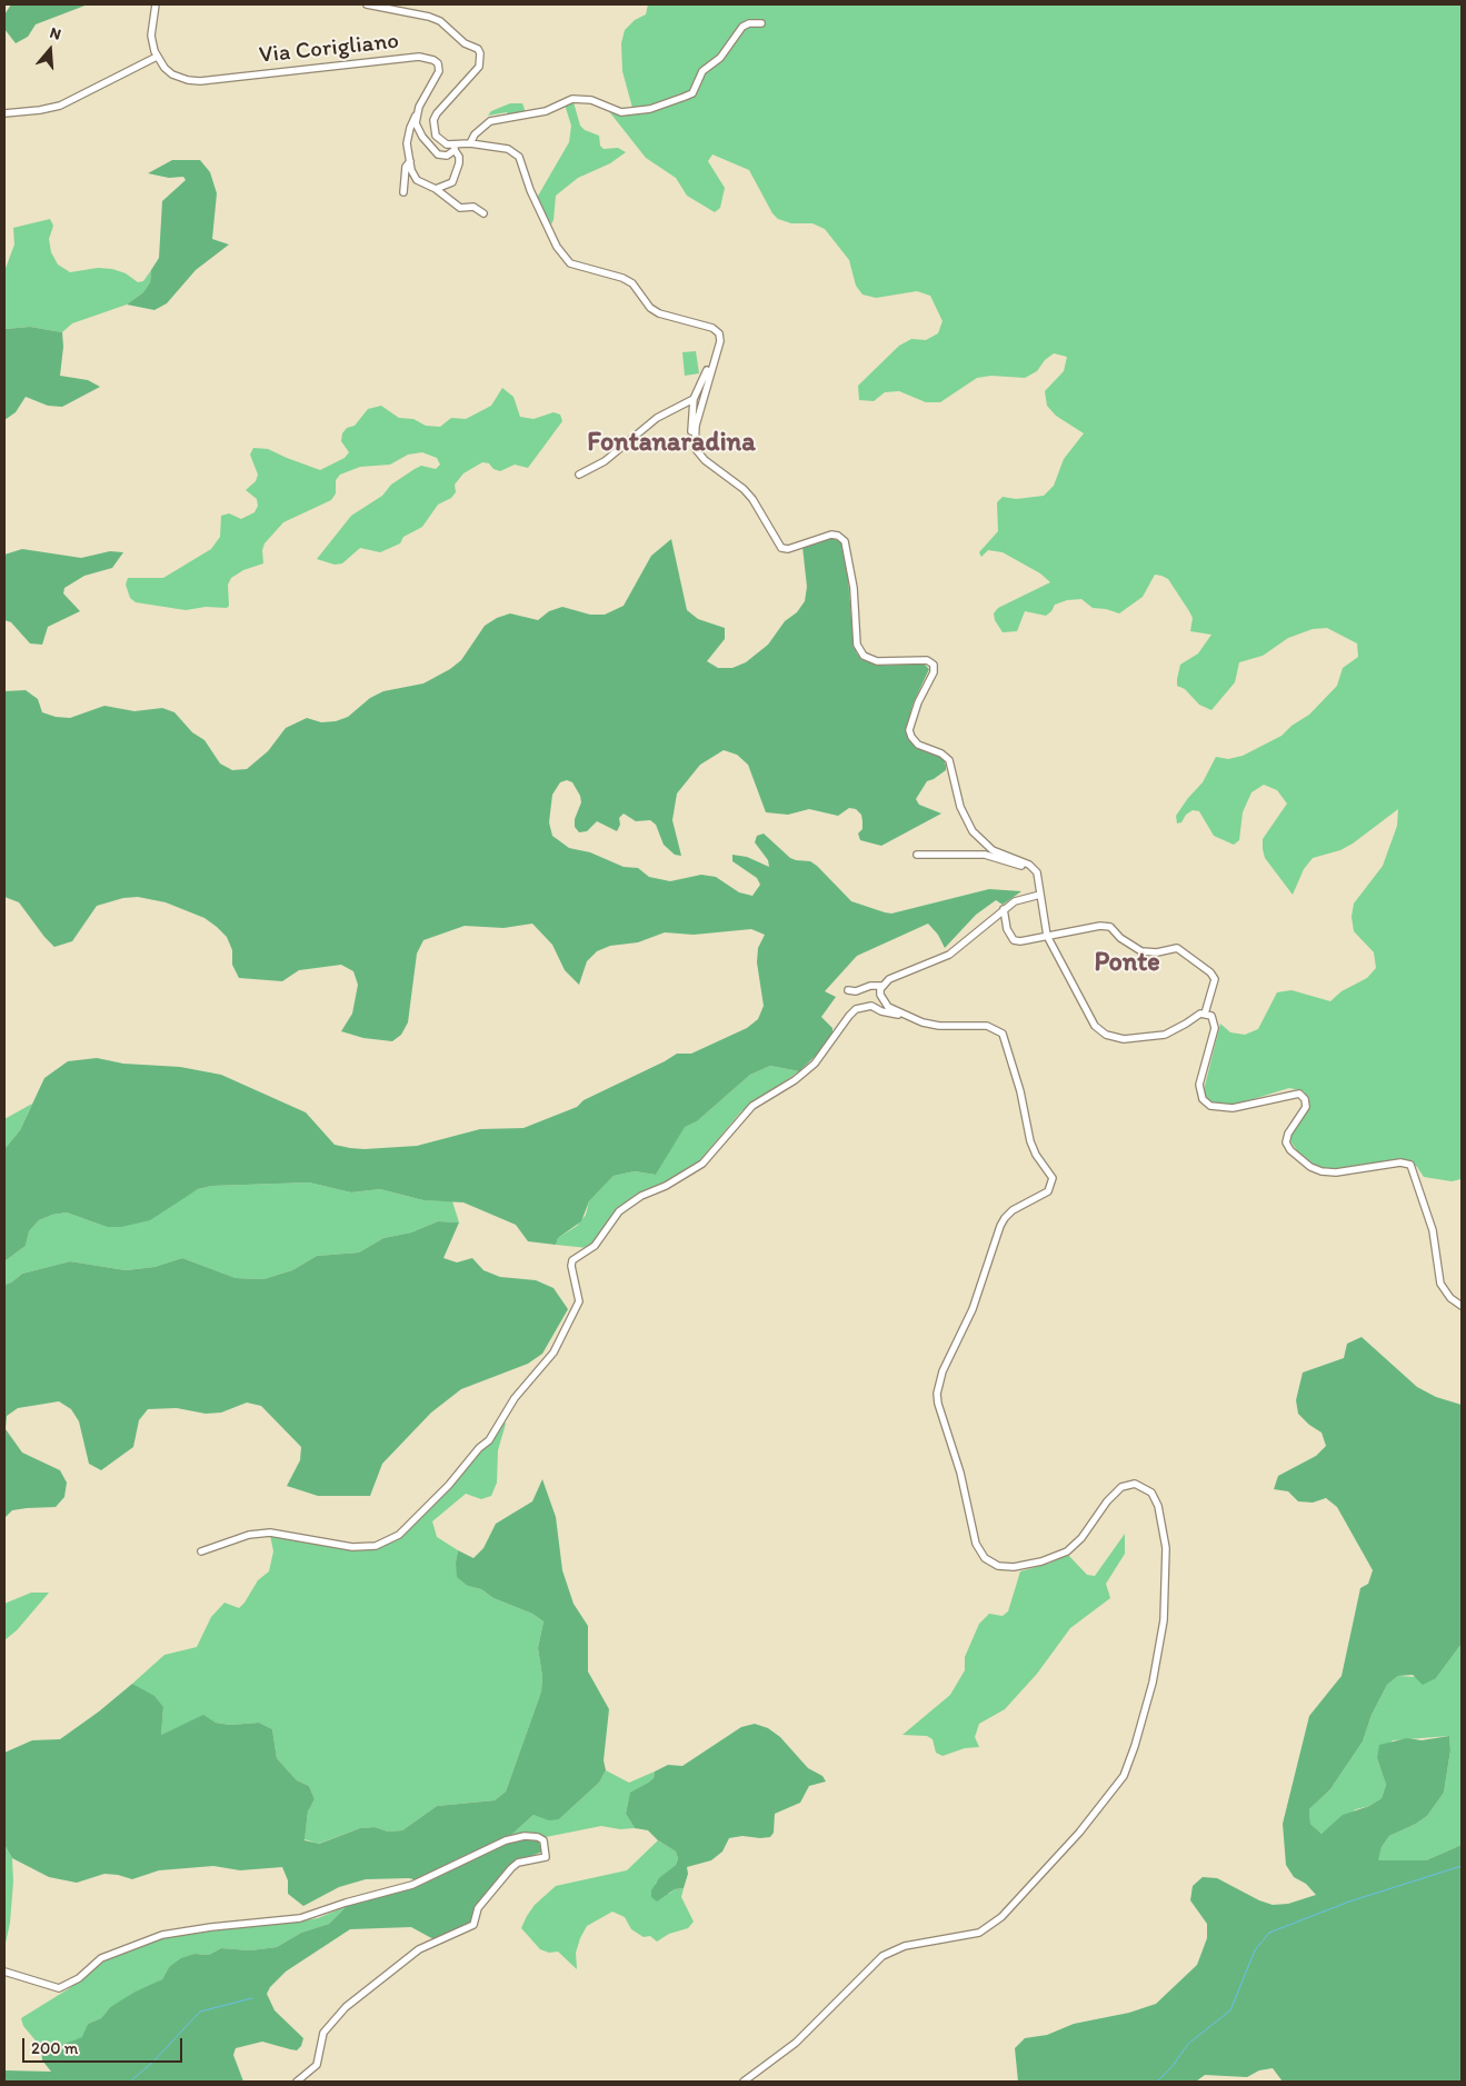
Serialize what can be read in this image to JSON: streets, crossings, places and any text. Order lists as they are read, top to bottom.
{
  "streets": {
    "street": ["Via Corigliano"]
  },
  "districts": ["Fontanaradina", "Ponte"],
  "scale_bar": "200 m",
  "north": "top"
}
